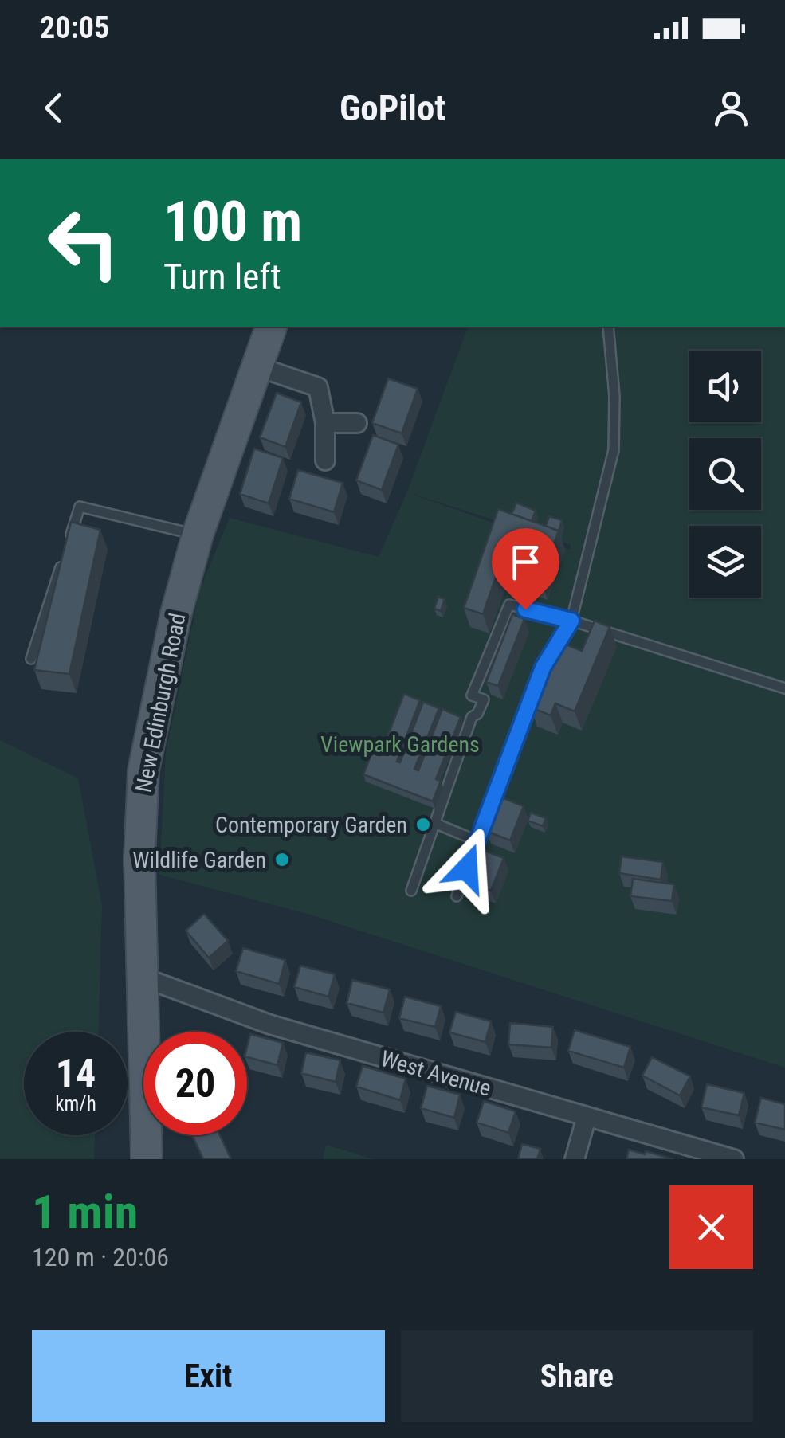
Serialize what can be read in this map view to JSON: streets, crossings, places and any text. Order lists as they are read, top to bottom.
{
  "streets": {
    "main road": ["New Edinburgh Road"],
    "street": ["West Avenue"]
  },
  "crossings": [
    ["New Edinburgh Road", "West Avenue"]
  ],
  "parks": ["Viewpark Gardens"],
  "places": ["Contemporary Garden", "Wildlife Garden"],
  "page": {
    "status": "20:05",
    "header": "GoPilot",
    "turn": ["100 m", "Turn left"],
    "speed": "14 km/h",
    "limit": "20",
    "heading": ["1 min", "120 m · 20:06"],
    "buttons": ["Exit", "Share"]
  }
}
